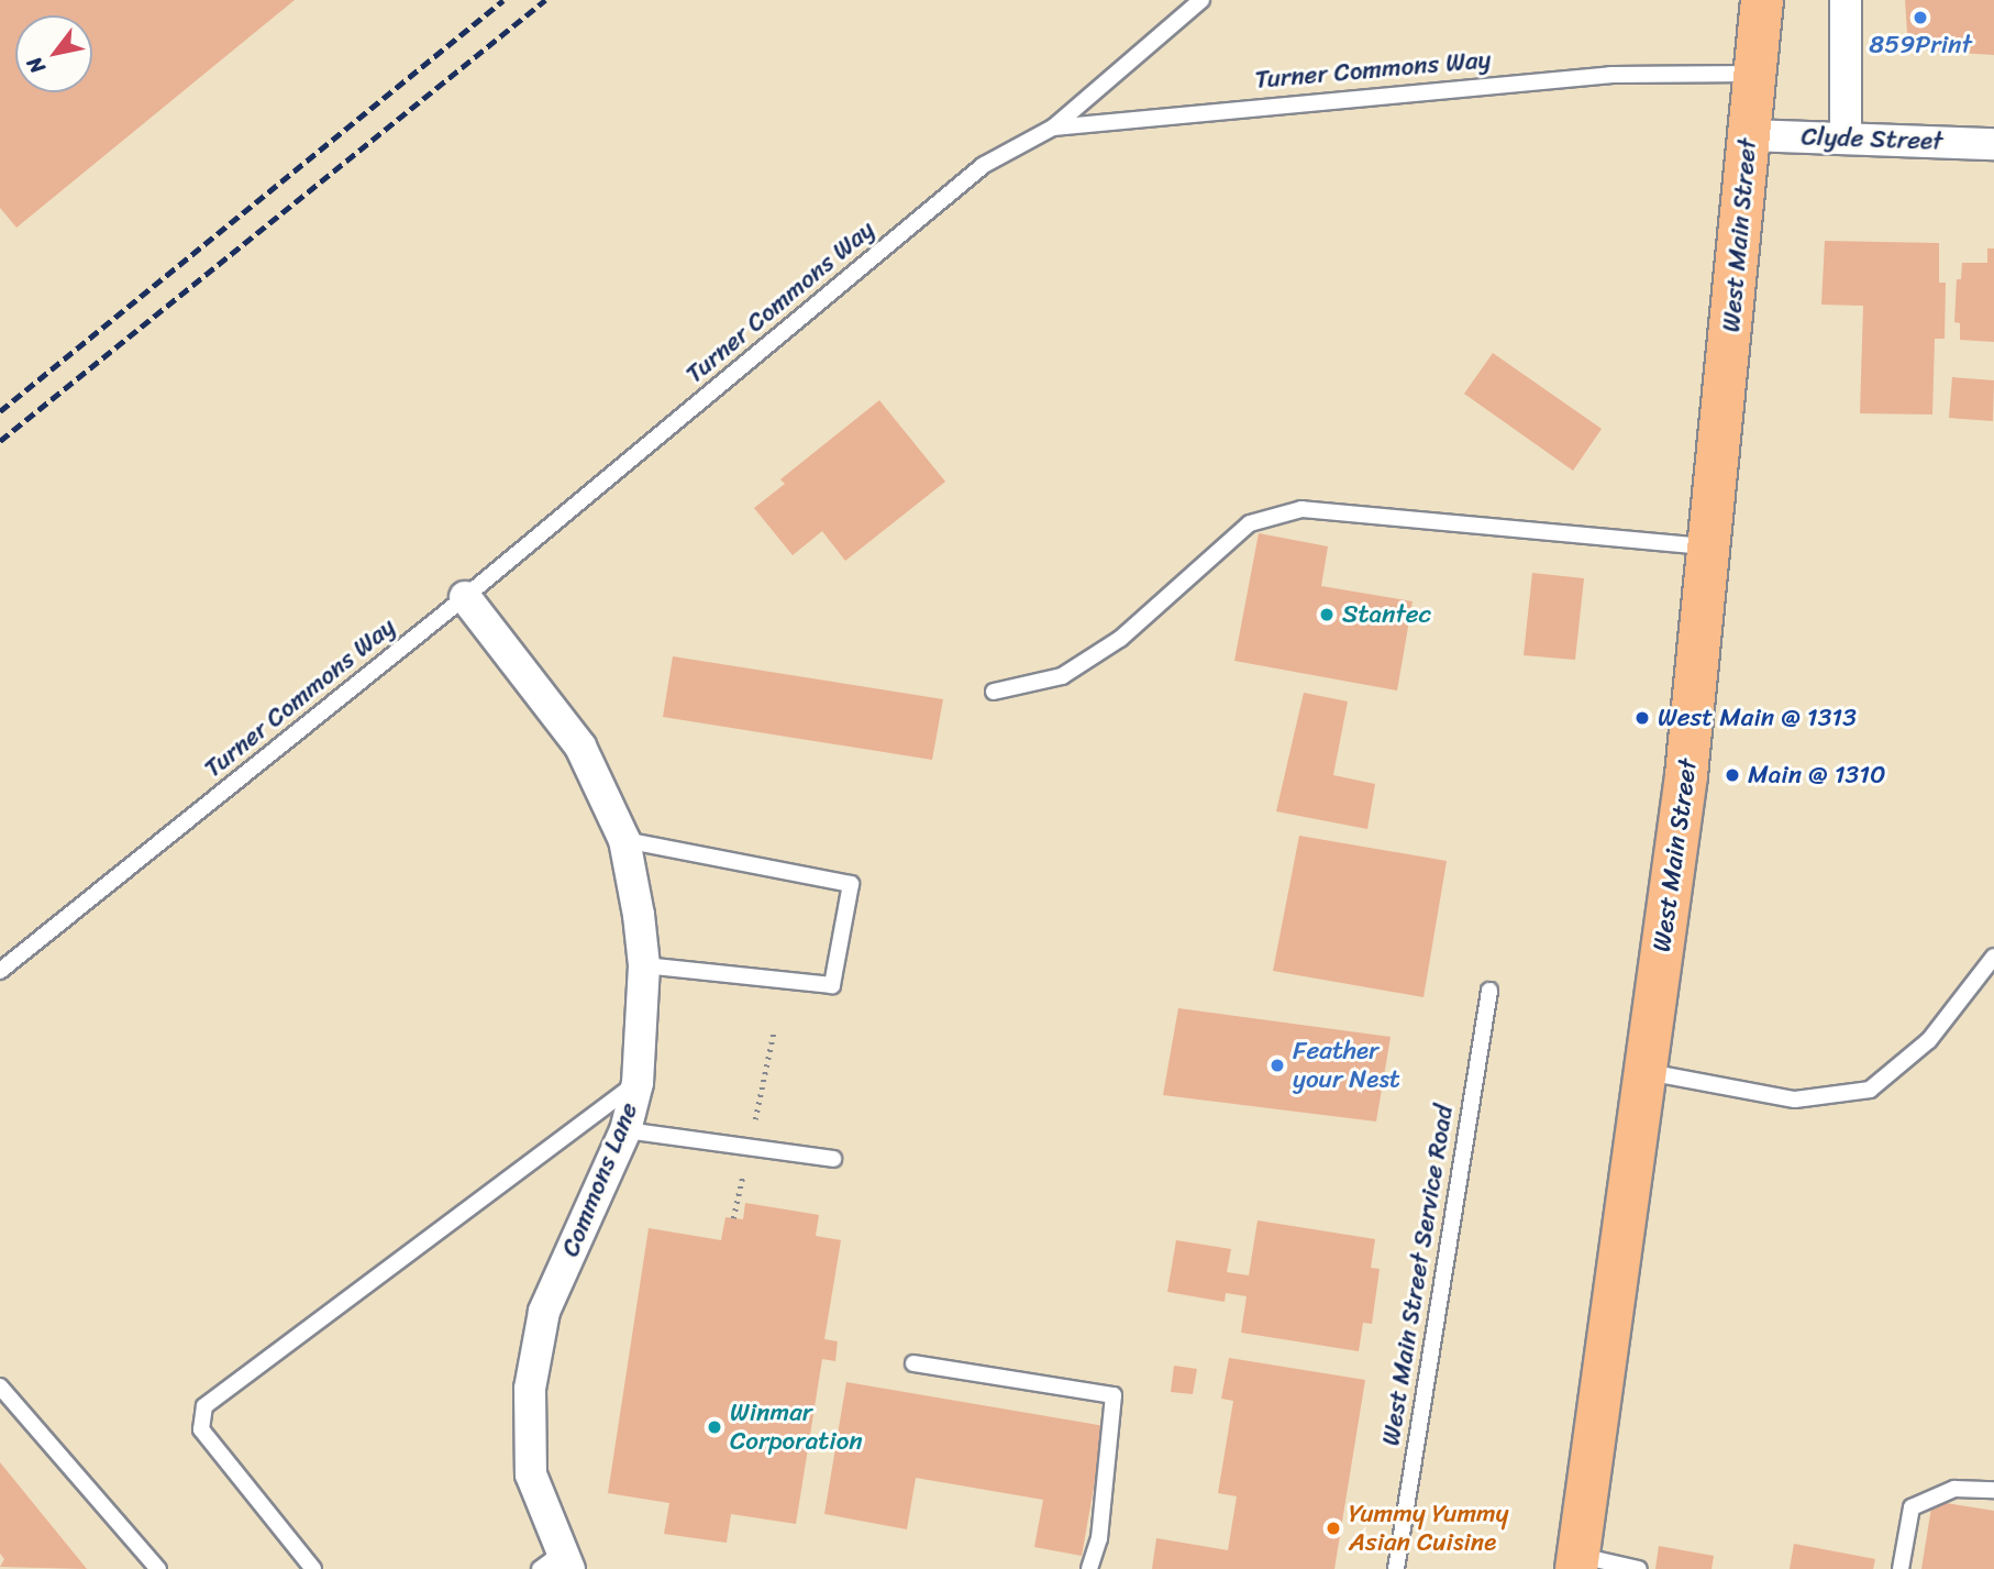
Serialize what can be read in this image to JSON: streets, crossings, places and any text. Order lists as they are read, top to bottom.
{
  "streets": {
    "main road": ["West Main Street"],
    "street": ["Clyde Street", "Commons Lane"],
    "lane": ["Turner Commons Way", "West Main Street Service Road"]
  },
  "crossings": [
    ["Turner Commons Way", "West Main Street"],
    ["Turner Commons Way", "Commons Lane"],
    ["Clyde Street", "West Main Street"]
  ],
  "places": [
    "859Print",
    "Stantec",
    "West Main @ 1313",
    "Main @ 1310",
    "Feather your Nest",
    "Winmar Corporation",
    "Yummy Yummy Asian Cuisine"
  ],
  "north": "bottom left"
}
